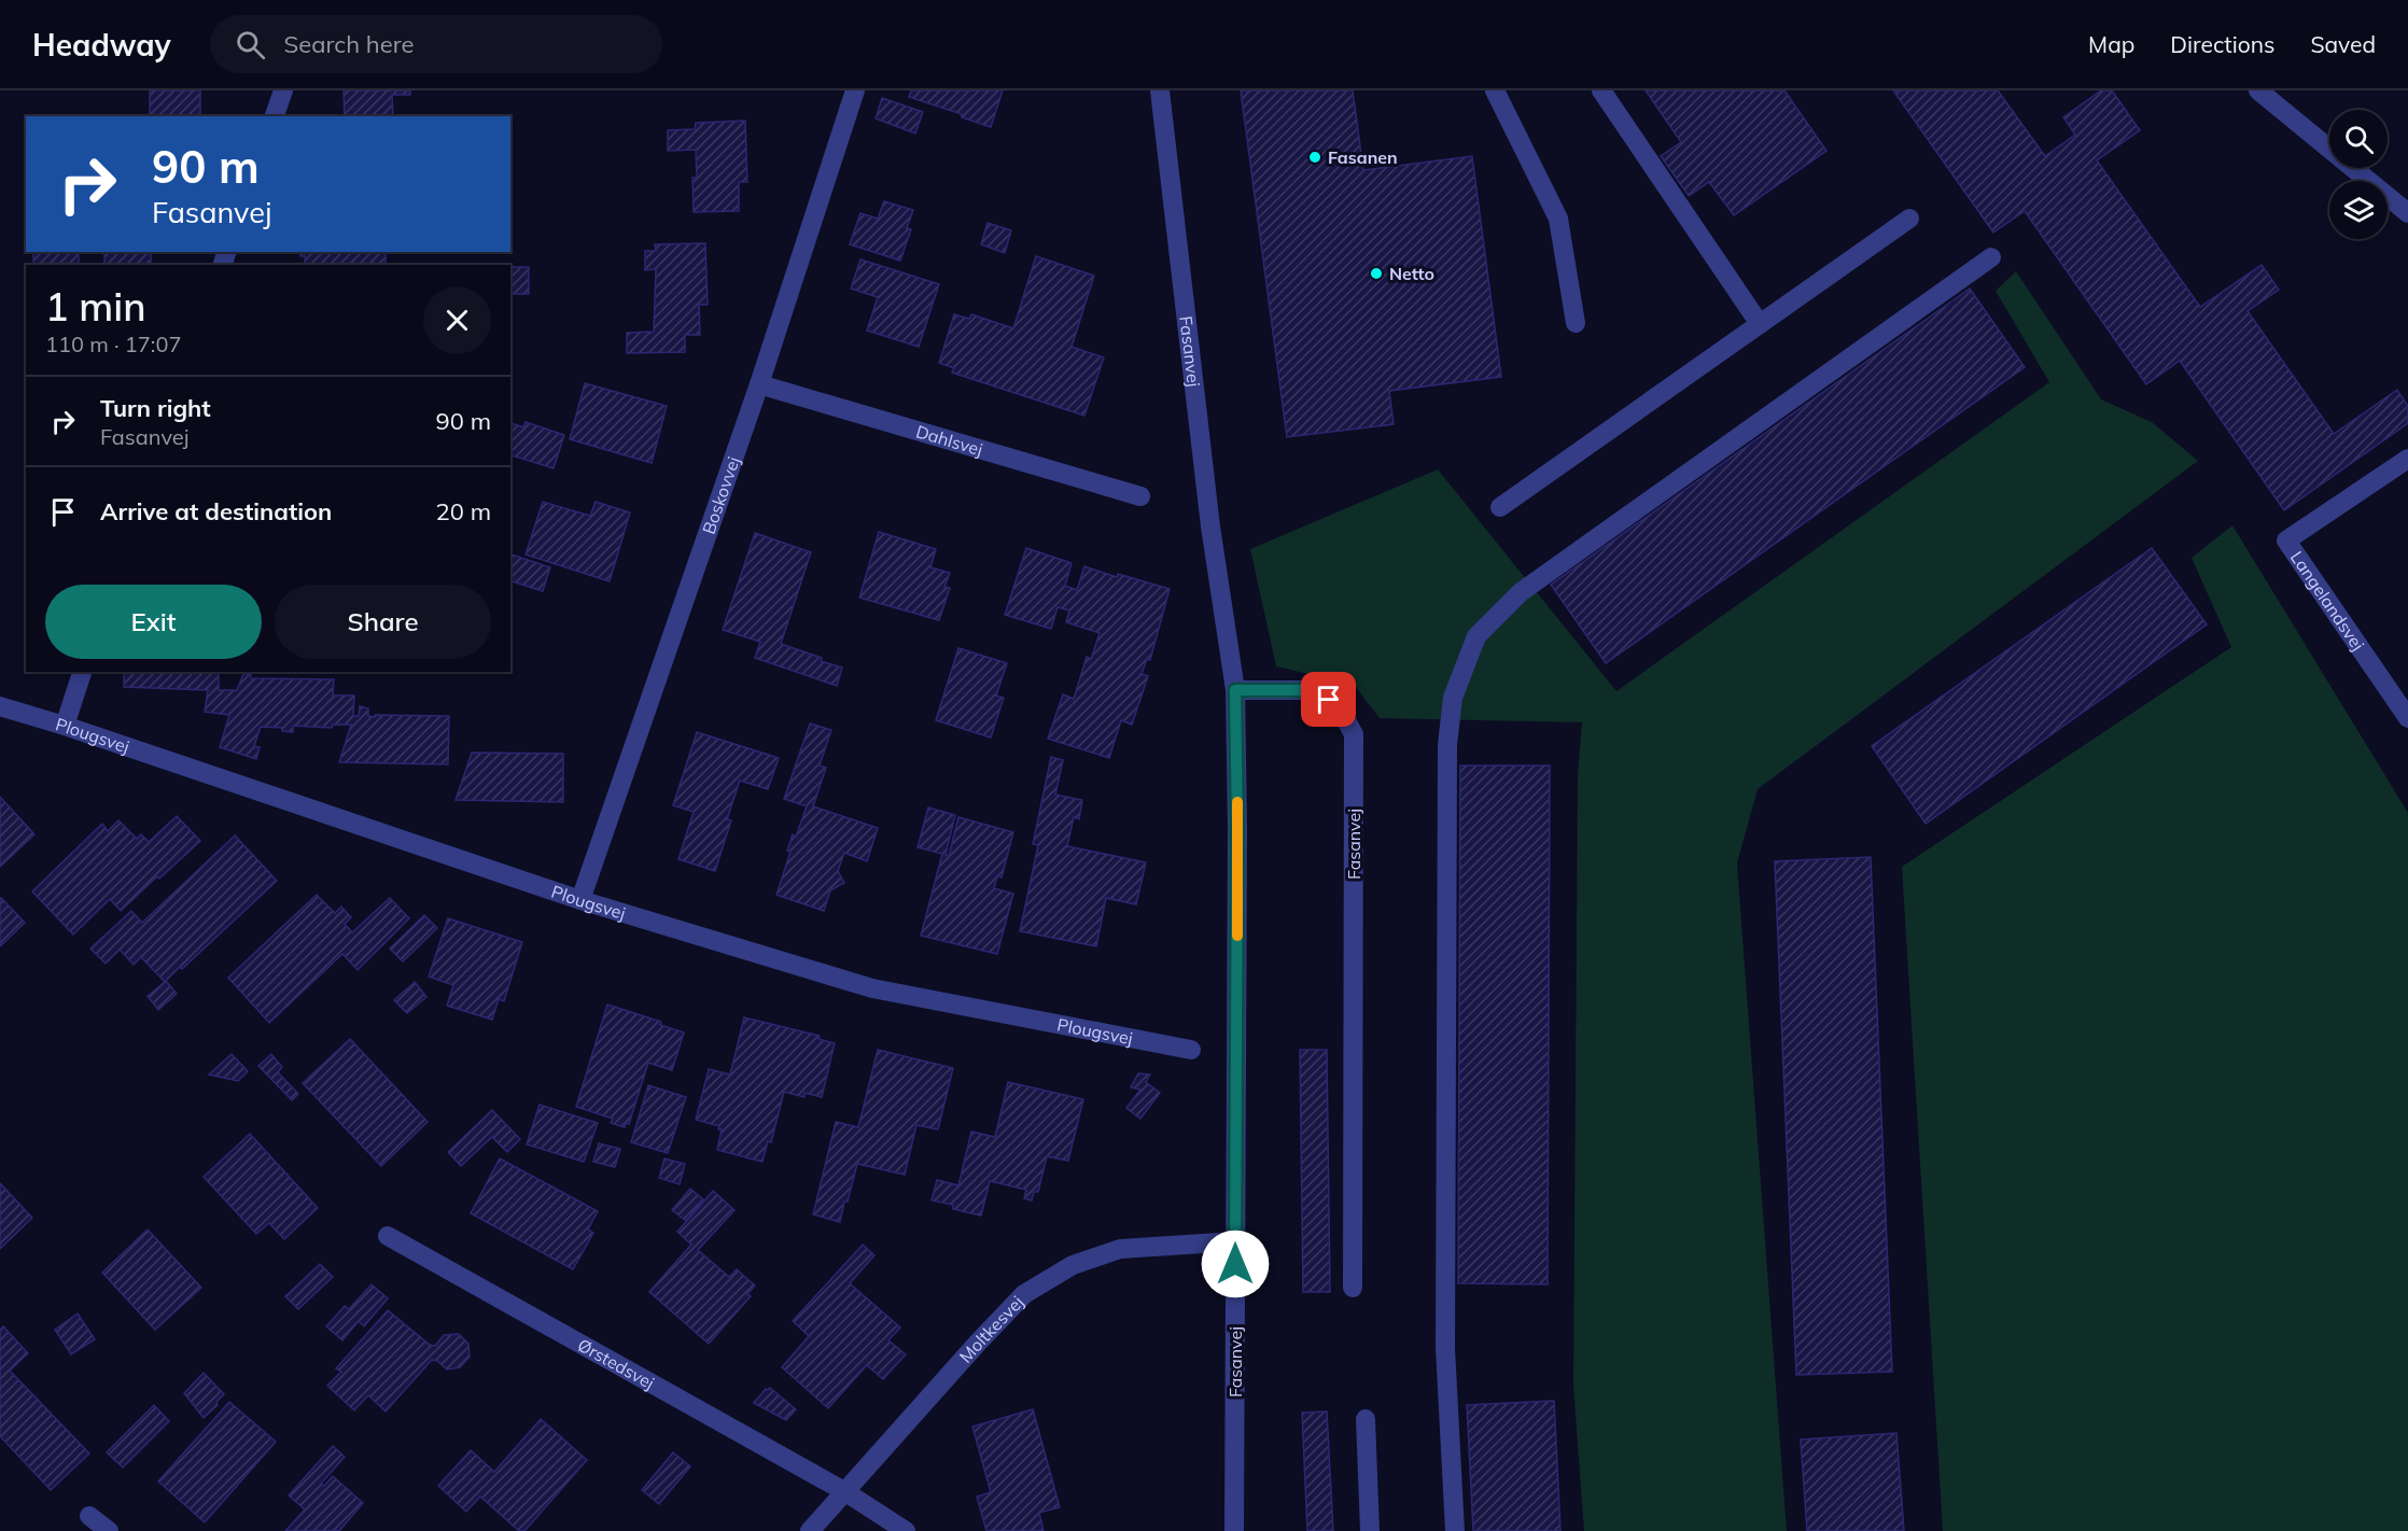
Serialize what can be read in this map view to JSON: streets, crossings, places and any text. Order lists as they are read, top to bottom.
{
  "streets": {
    "street": [
      "Fasanvej",
      "Dahlsvej",
      "Boskovvej",
      "Langelandsvej",
      "Plougsvej",
      "Moltkesvej",
      "Ørstedsvej"
    ]
  },
  "crossings": [
    ["Fasanvej", "Moltkesvej"],
    ["Dahlsvej", "Boskovvej"],
    ["Boskovvej", "Plougsvej"],
    ["Moltkesvej", "Ørstedsvej"]
  ],
  "places": ["Fasanen", "Netto"],
  "page": {
    "header": "Headway",
    "search": "Search here",
    "nav": ["Map", "Directions", "Saved"],
    "turn": ["90 m", "Fasanvej"],
    "heading": ["1 min", "110 m · 17:07"],
    "list": [
      {
        "name": "Turn right",
        "note": "Fasanvej",
        "value": "90 m"
      },
      {
        "name": "Arrive at destination",
        "value": "20 m"
      }
    ],
    "buttons": ["Exit", "Share"]
  }
}
